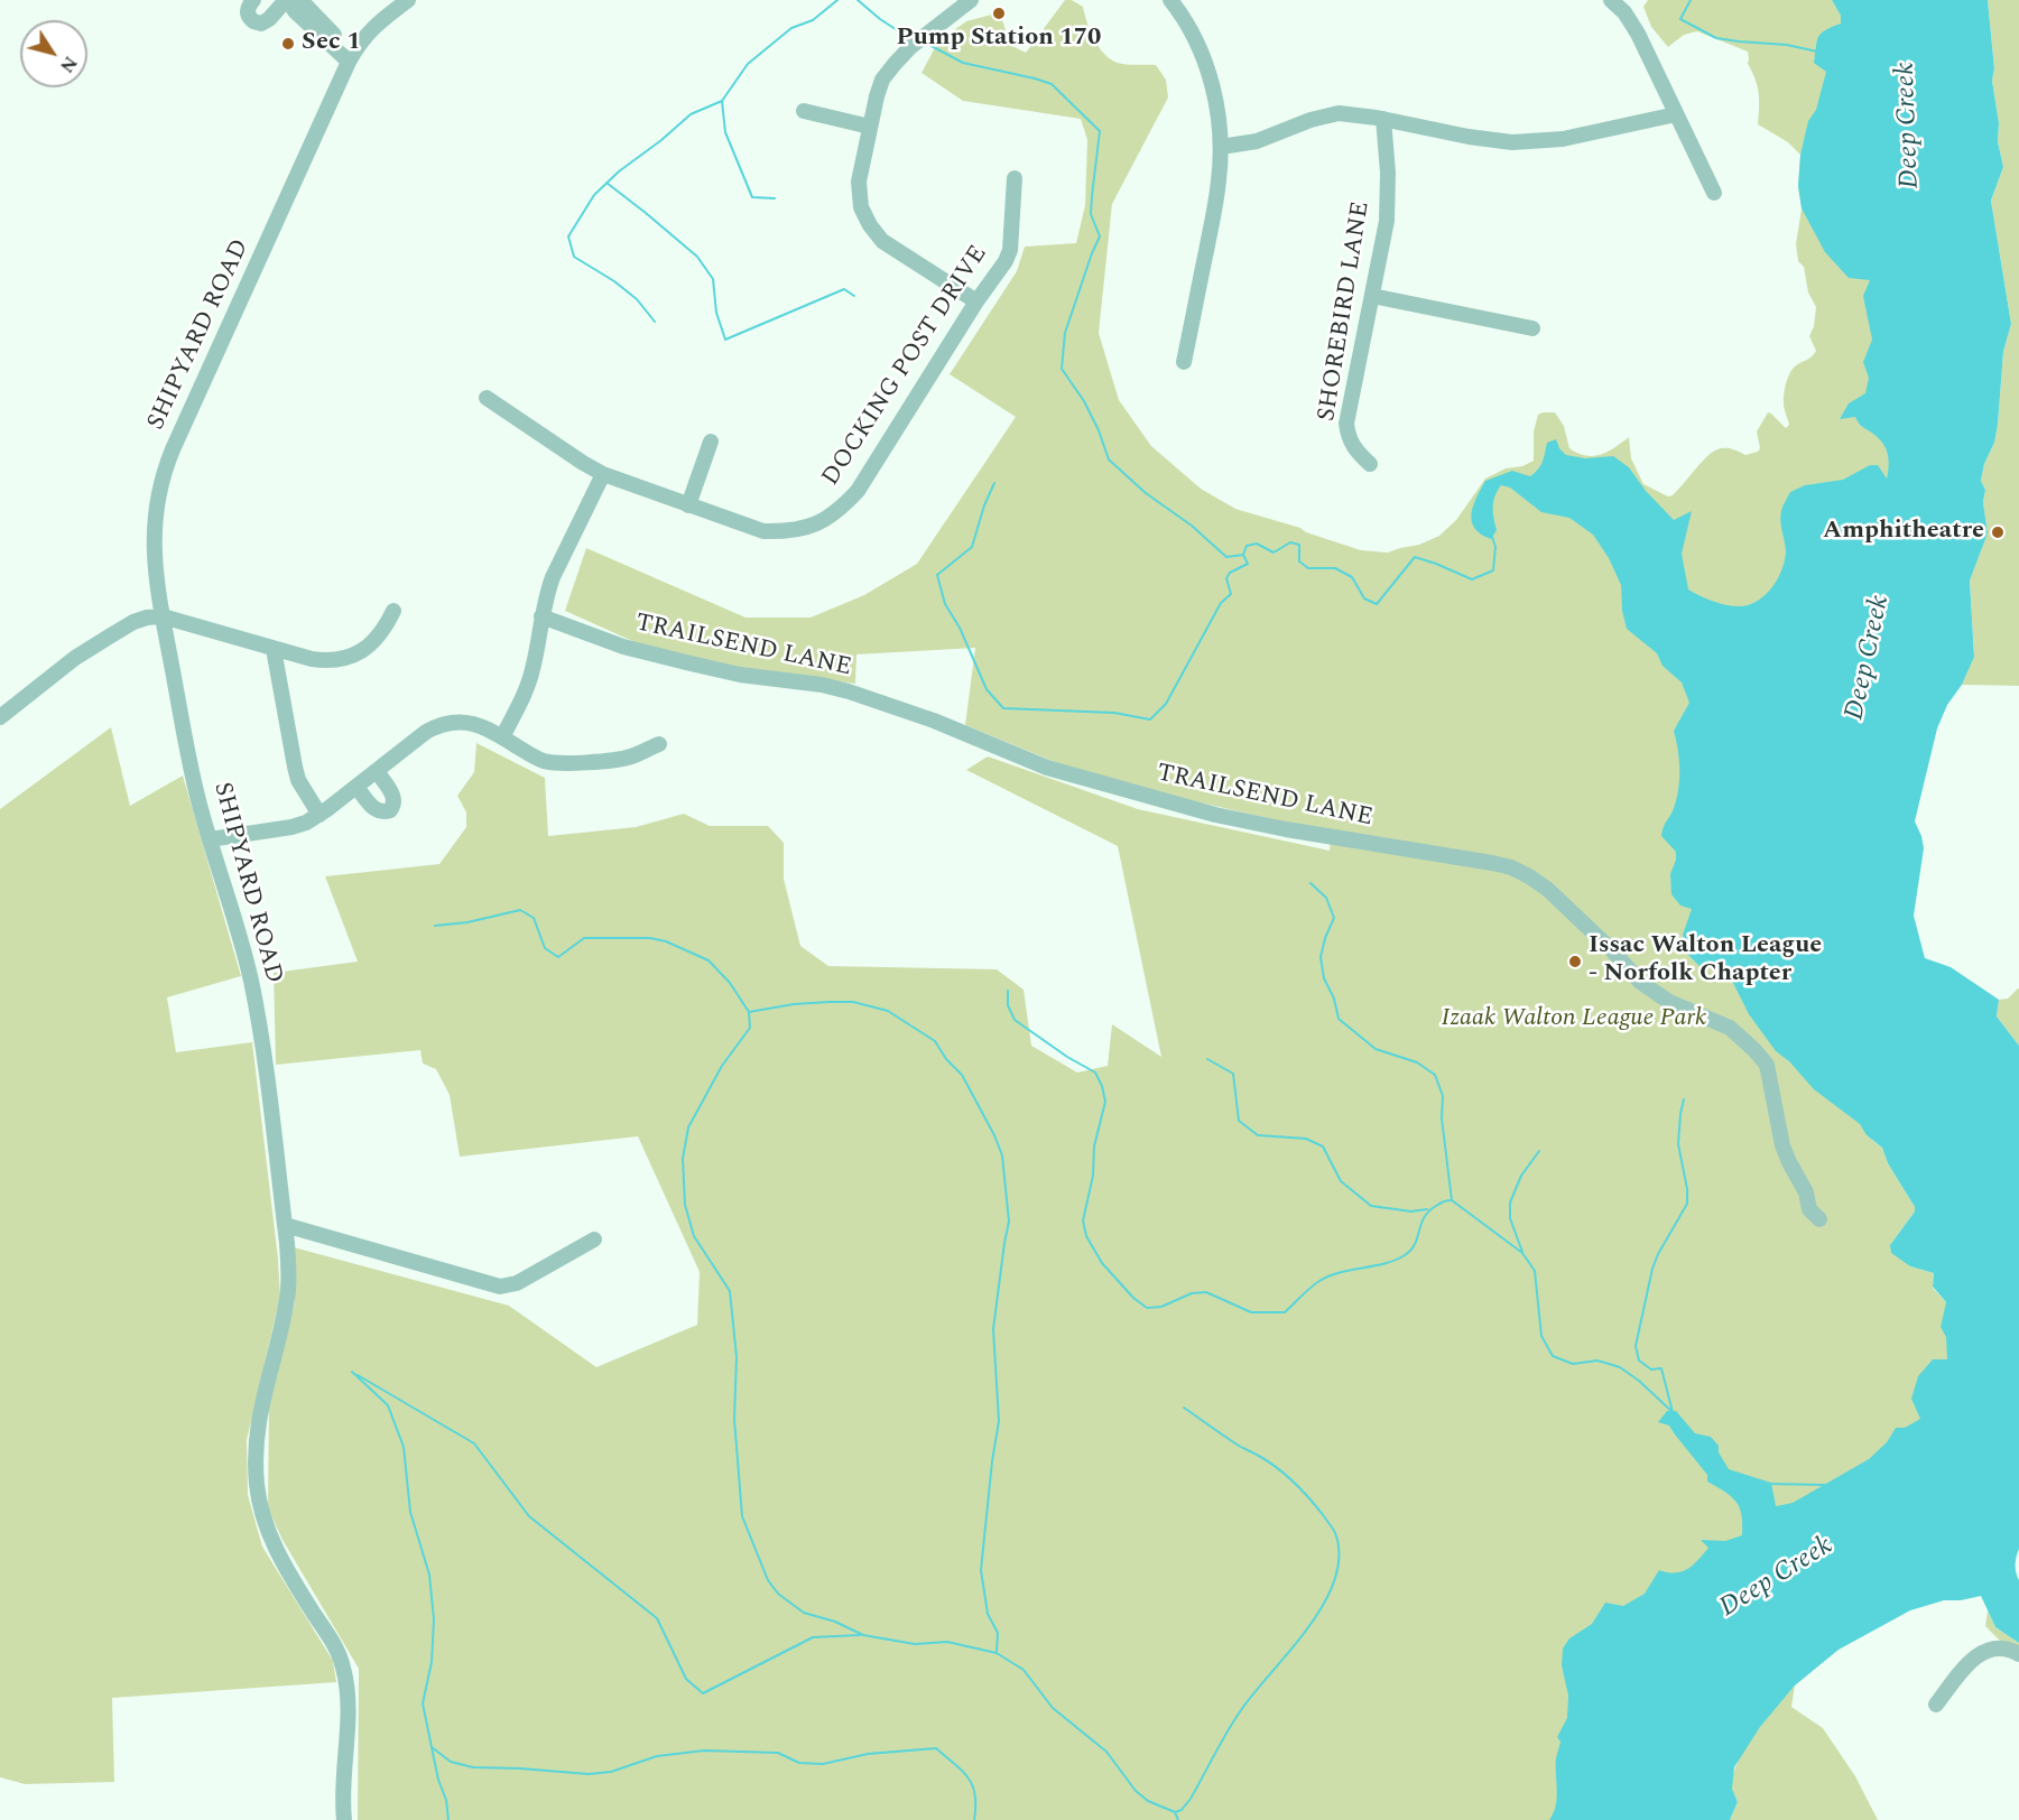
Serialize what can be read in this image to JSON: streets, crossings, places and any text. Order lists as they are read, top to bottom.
{
  "streets": {
    "street": [
      "SHOREBIRD LANE",
      "SHIPYARD ROAD",
      "DOCKING POST DRIVE",
      "TRAILSEND LANE"
    ]
  },
  "water": ["Deep Creek"],
  "parks": ["Izaak Walton League Park"],
  "places": [
    "Pump Station 170",
    "Sec 1",
    "Amphitheatre",
    "Issac Walton League - Norfolk Chapter"
  ],
  "north": "bottom right"
}
